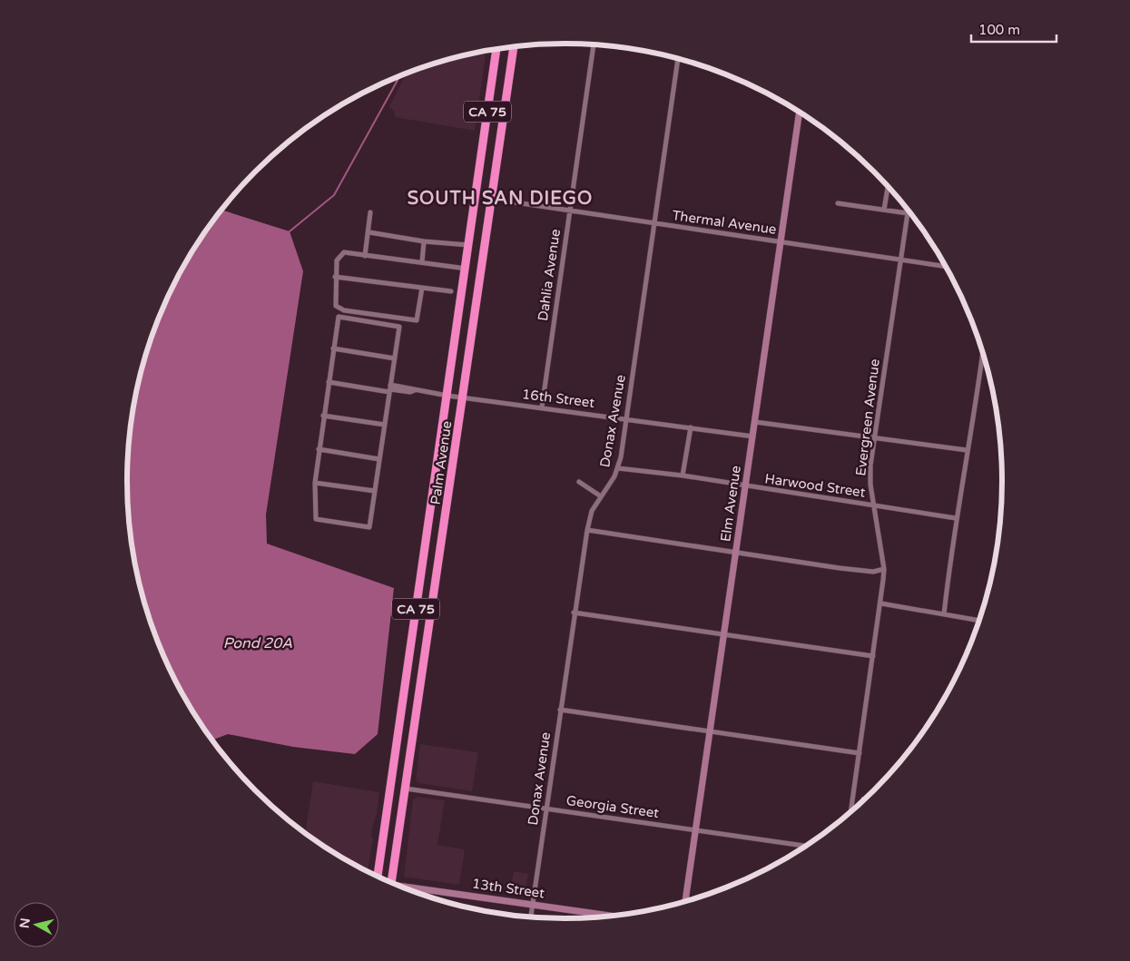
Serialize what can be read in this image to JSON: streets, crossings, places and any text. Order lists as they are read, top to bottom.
{
  "streets": {
    "highway": ["CA 75", "Palm Avenue"],
    "street": [
      "Thermal Avenue",
      "Dahlia Avenue",
      "16th Street",
      "Evergreen Avenue",
      "Donax Avenue",
      "Harwood Street",
      "Elm Avenue",
      "Georgia Street",
      "13th Street"
    ]
  },
  "crossings": [
    ["Thermal Avenue", "Dahlia Avenue"],
    ["Thermal Avenue", "Evergreen Avenue"],
    ["Thermal Avenue", "Donax Avenue"],
    ["Thermal Avenue", "Palm Avenue"],
    ["Thermal Avenue", "Elm Avenue"],
    ["Dahlia Avenue", "16th Street"],
    ["16th Street", "Donax Avenue"],
    ["16th Street", "Palm Avenue"],
    ["16th Street", "Elm Avenue"],
    ["Evergreen Avenue", "Harwood Street"],
    ["Donax Avenue", "Harwood Street"],
    ["Donax Avenue", "Georgia Street"],
    ["Donax Avenue", "13th Street"],
    ["Palm Avenue", "Georgia Street"],
    ["Harwood Street", "Elm Avenue"],
    ["Elm Avenue", "Georgia Street"]
  ],
  "districts": ["SOUTH SAN DIEGO"],
  "water": ["Pond 20A"],
  "scale_bar": "100 m",
  "north": "left"
}
